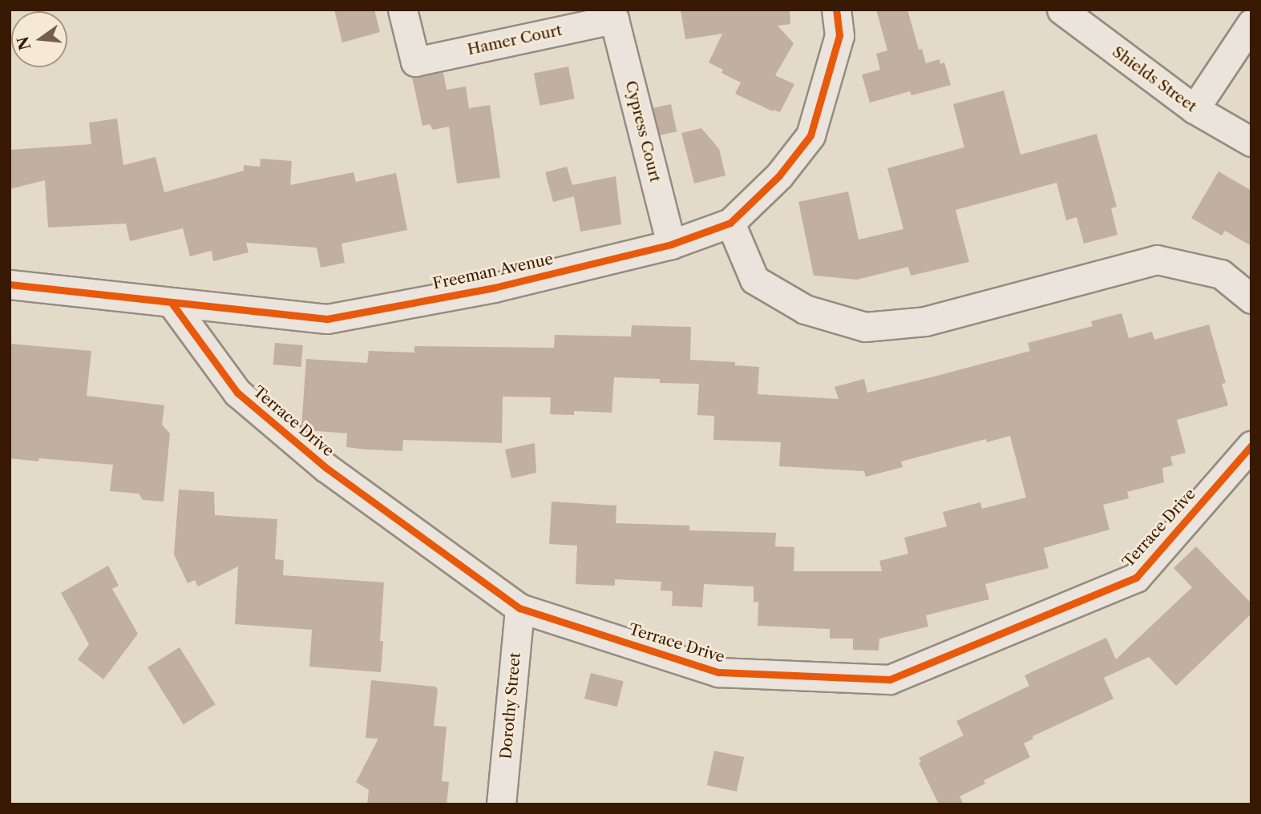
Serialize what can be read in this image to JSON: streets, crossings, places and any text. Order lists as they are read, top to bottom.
{
  "streets": {
    "street": [
      "Hamer Court",
      "Shields Street",
      "Cypress Court",
      "Freeman Avenue",
      "Terrace Drive",
      "Dorothy Street"
    ]
  },
  "crossings": [
    ["Hamer Court", "Cypress Court"],
    ["Cypress Court", "Freeman Avenue"],
    ["Freeman Avenue", "Terrace Drive"],
    ["Terrace Drive", "Dorothy Street"]
  ],
  "north": "left"
}
